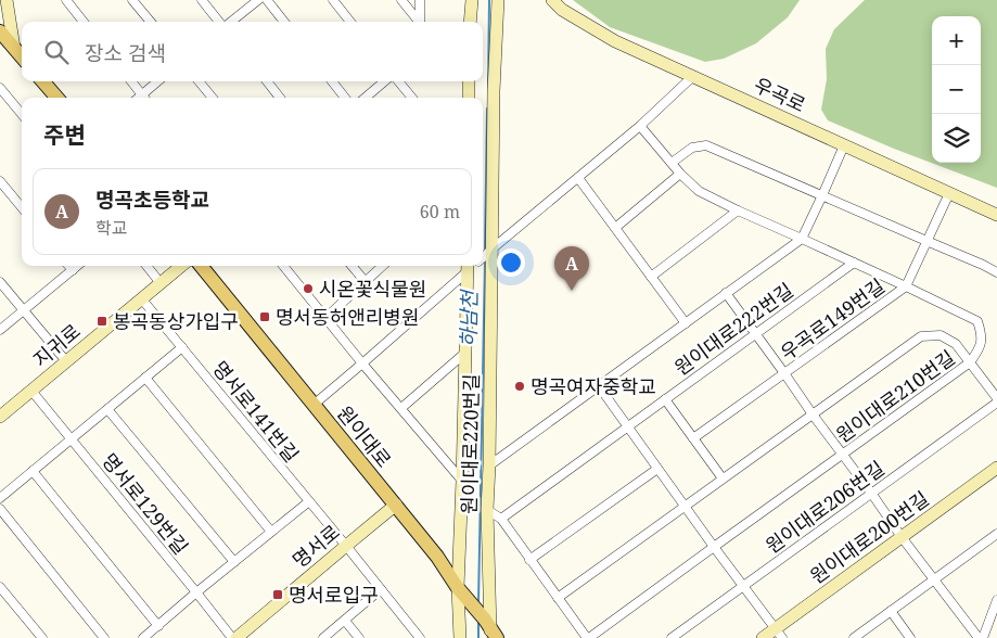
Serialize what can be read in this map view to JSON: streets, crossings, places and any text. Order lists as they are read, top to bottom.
{
  "streets": {
    "main road": ["원이대로"],
    "street": [
      "우곡로",
      "우곡로149번길",
      "원이대로222번길",
      "지귀로",
      "원이대로210번길",
      "명서로141번길",
      "원이대로220번길",
      "명서로129번길",
      "원이대로206번길",
      "원이대로200번길",
      "명서로"
    ]
  },
  "crossings": [
    ["우곡로", "우곡로149번길"],
    ["우곡로149번길", "원이대로210번길"],
    ["원이대로222번길", "원이대로210번길"],
    ["지귀로", "명서로141번길"],
    ["지귀로", "명서로129번길"],
    ["명서로141번길", "명서로"],
    ["원이대로", "원이대로220번길"],
    ["원이대로", "명서로"]
  ],
  "water": ["하남천"],
  "places": {
    "other": ["시온꽃식물원", "명곡여자중학교"],
    "transit": ["명서동허앤리병원", "봉곡동상가입구", "명서로입구"]
  },
  "page": {
    "map_buttons": ["+", "−"],
    "search": "장소 검색",
    "heading": "주변",
    "list": [
      {
        "mark": "A",
        "name": "명곡초등학교",
        "note": "학교",
        "value": "60 m"
      }
    ],
    "pins": "A"
  }
}
